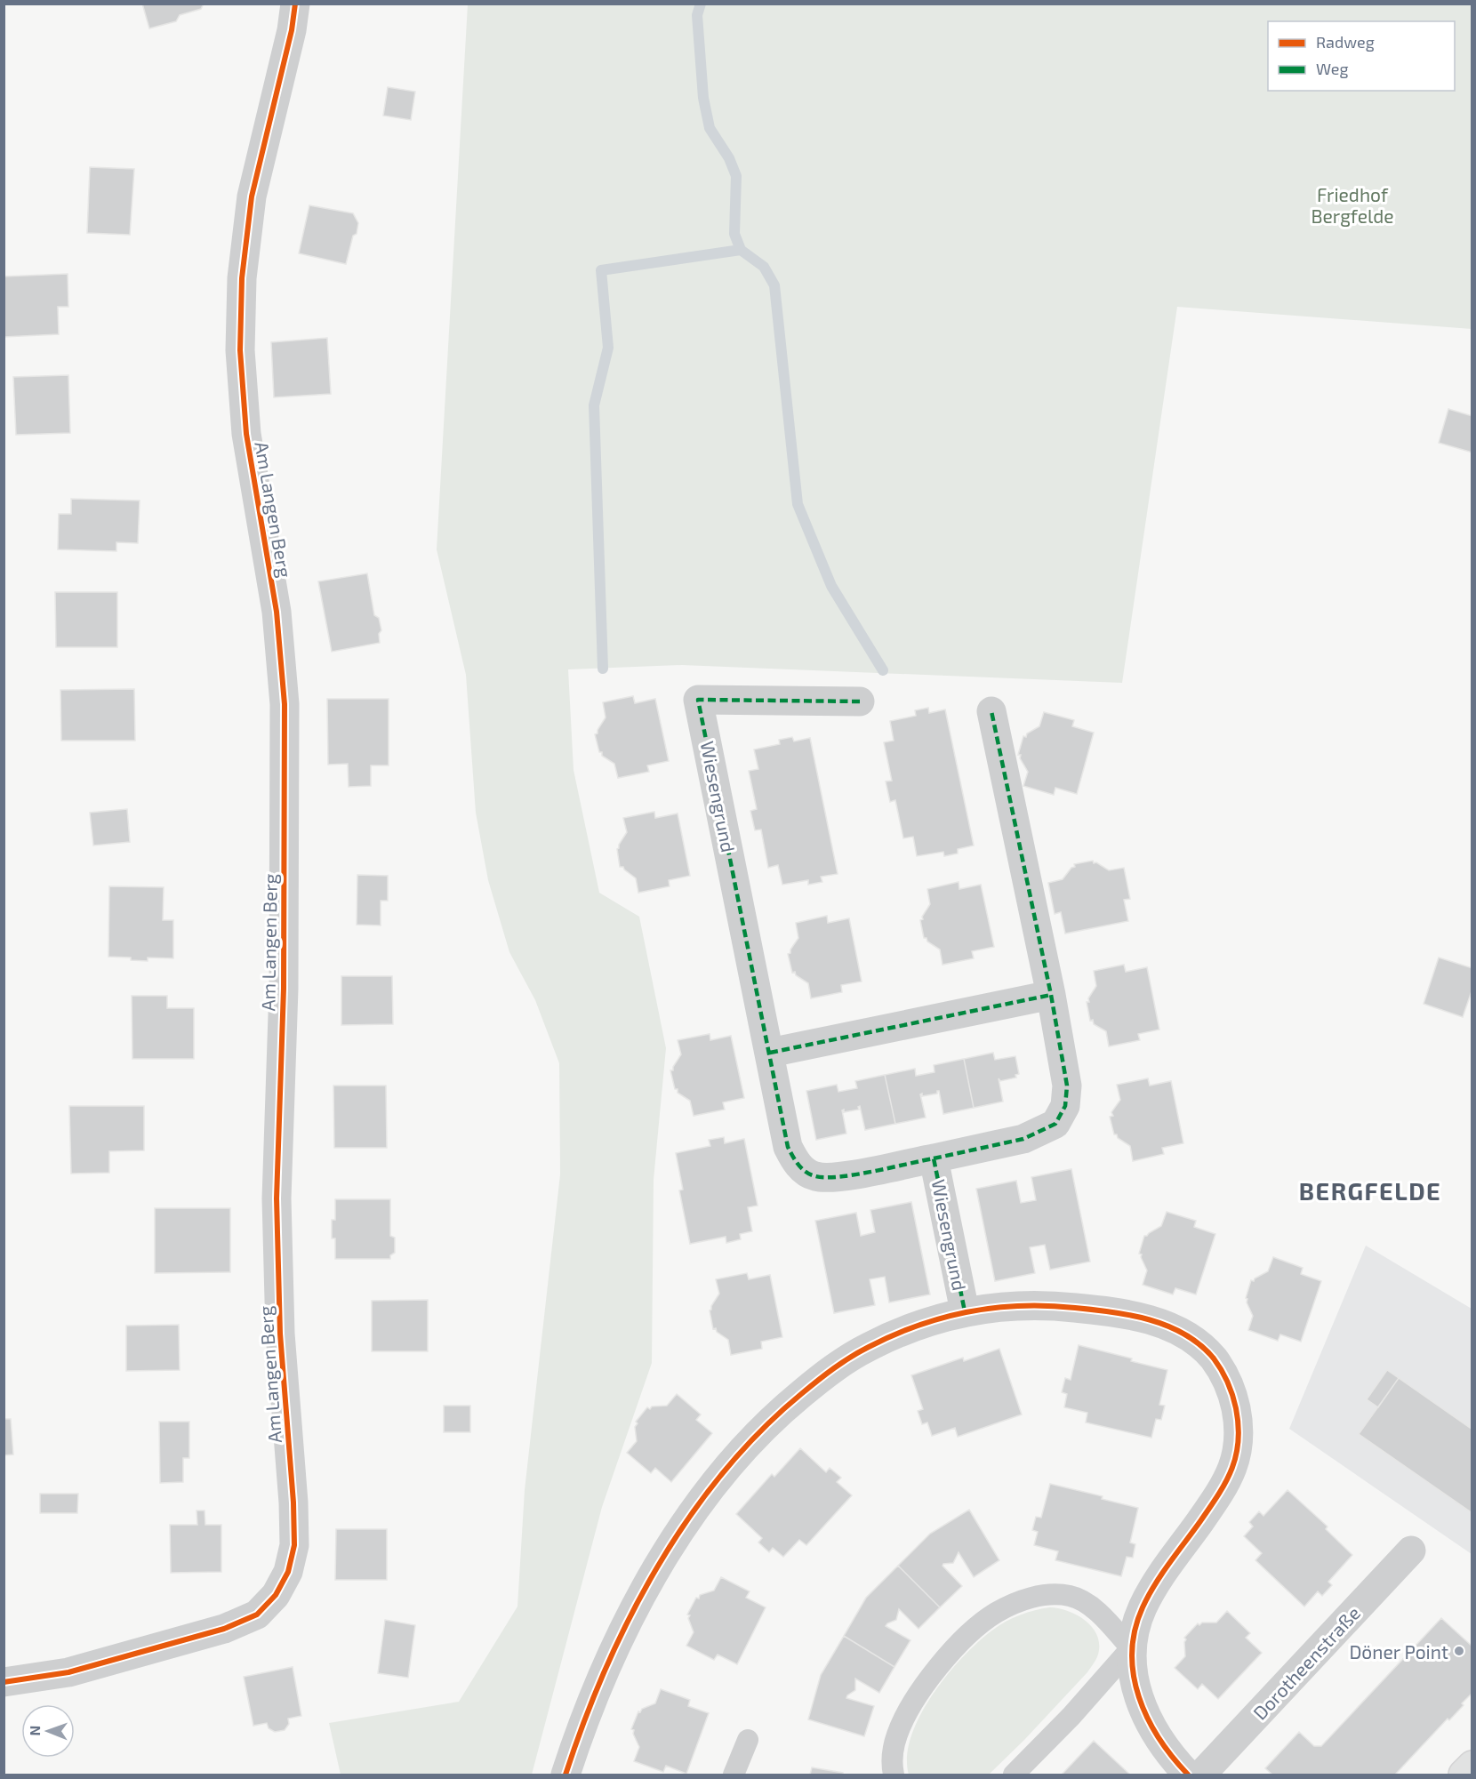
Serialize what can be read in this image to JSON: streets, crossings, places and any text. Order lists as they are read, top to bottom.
{
  "streets": {
    "street": ["Am Langen Berg", "Wiesengrund", "Dorotheenstraße"]
  },
  "districts": ["BERGFELDE"],
  "parks": ["Friedhof Bergfelde"],
  "places": ["Döner Point"],
  "legend": ["Radweg", "Weg"],
  "north": "left"
}
